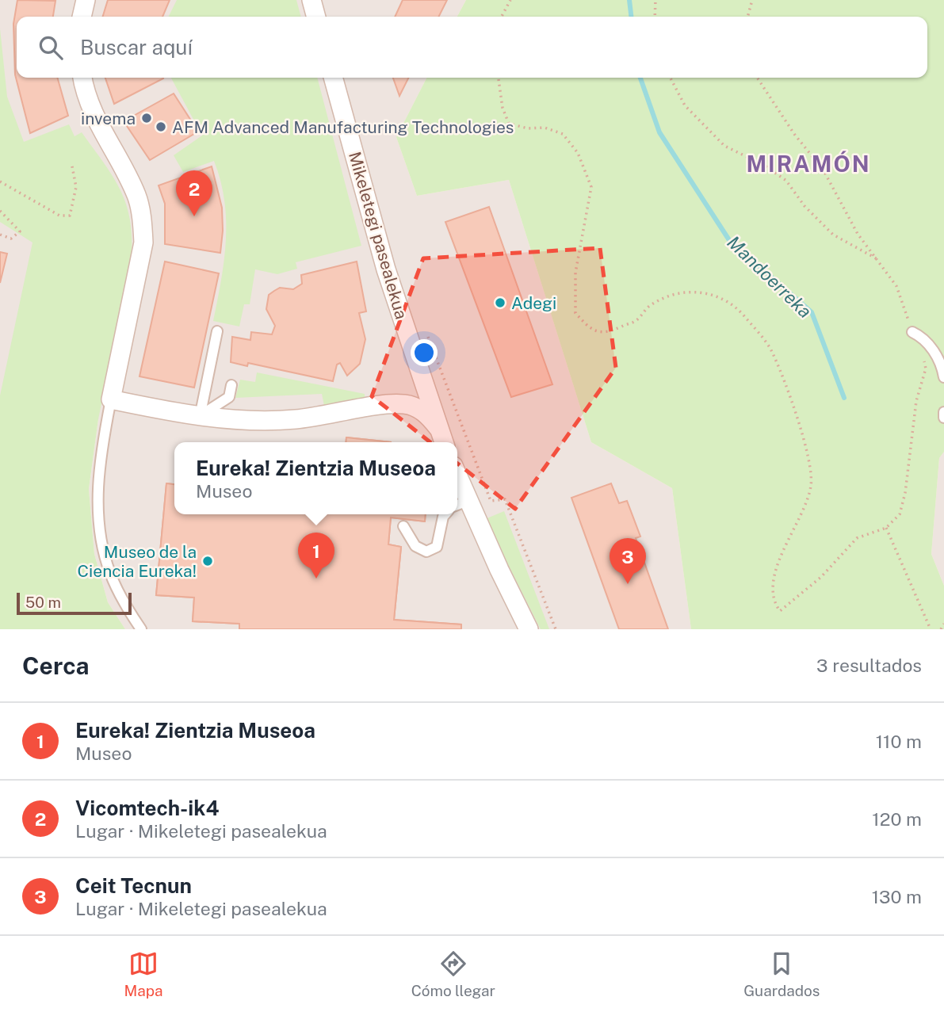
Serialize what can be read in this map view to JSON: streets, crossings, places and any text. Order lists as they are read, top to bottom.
{
  "streets": {
    "street": ["Mikeletegi pasealekua"]
  },
  "districts": ["MIRAMÓN"],
  "water": ["Mandoerreka"],
  "places": [
    "invema",
    "AFM Advanced Manufacturing Technologies",
    "Adegi",
    "Museo de la Ciencia Eureka!"
  ],
  "scale_bar": "50 m",
  "page": {
    "search": "Buscar aquí",
    "pins": ["2", "1", "3"],
    "popup": ["Eureka! Zientzia Museoa", "Museo"],
    "scale": "50 m",
    "heading": ["Cerca", "3 resultados"],
    "list": [
      {
        "mark": "1",
        "name": "Eureka! Zientzia Museoa",
        "note": "Museo",
        "value": "110 m"
      },
      {
        "mark": "2",
        "name": "Vicomtech-ik4",
        "note": "Lugar · Mikeletegi pasealekua",
        "value": "120 m"
      },
      {
        "mark": "3",
        "name": "Ceit Tecnun",
        "note": "Lugar · Mikeletegi pasealekua",
        "value": "130 m"
      }
    ],
    "nav": ["Mapa", "Cómo llegar", "Guardados"]
  }
}
